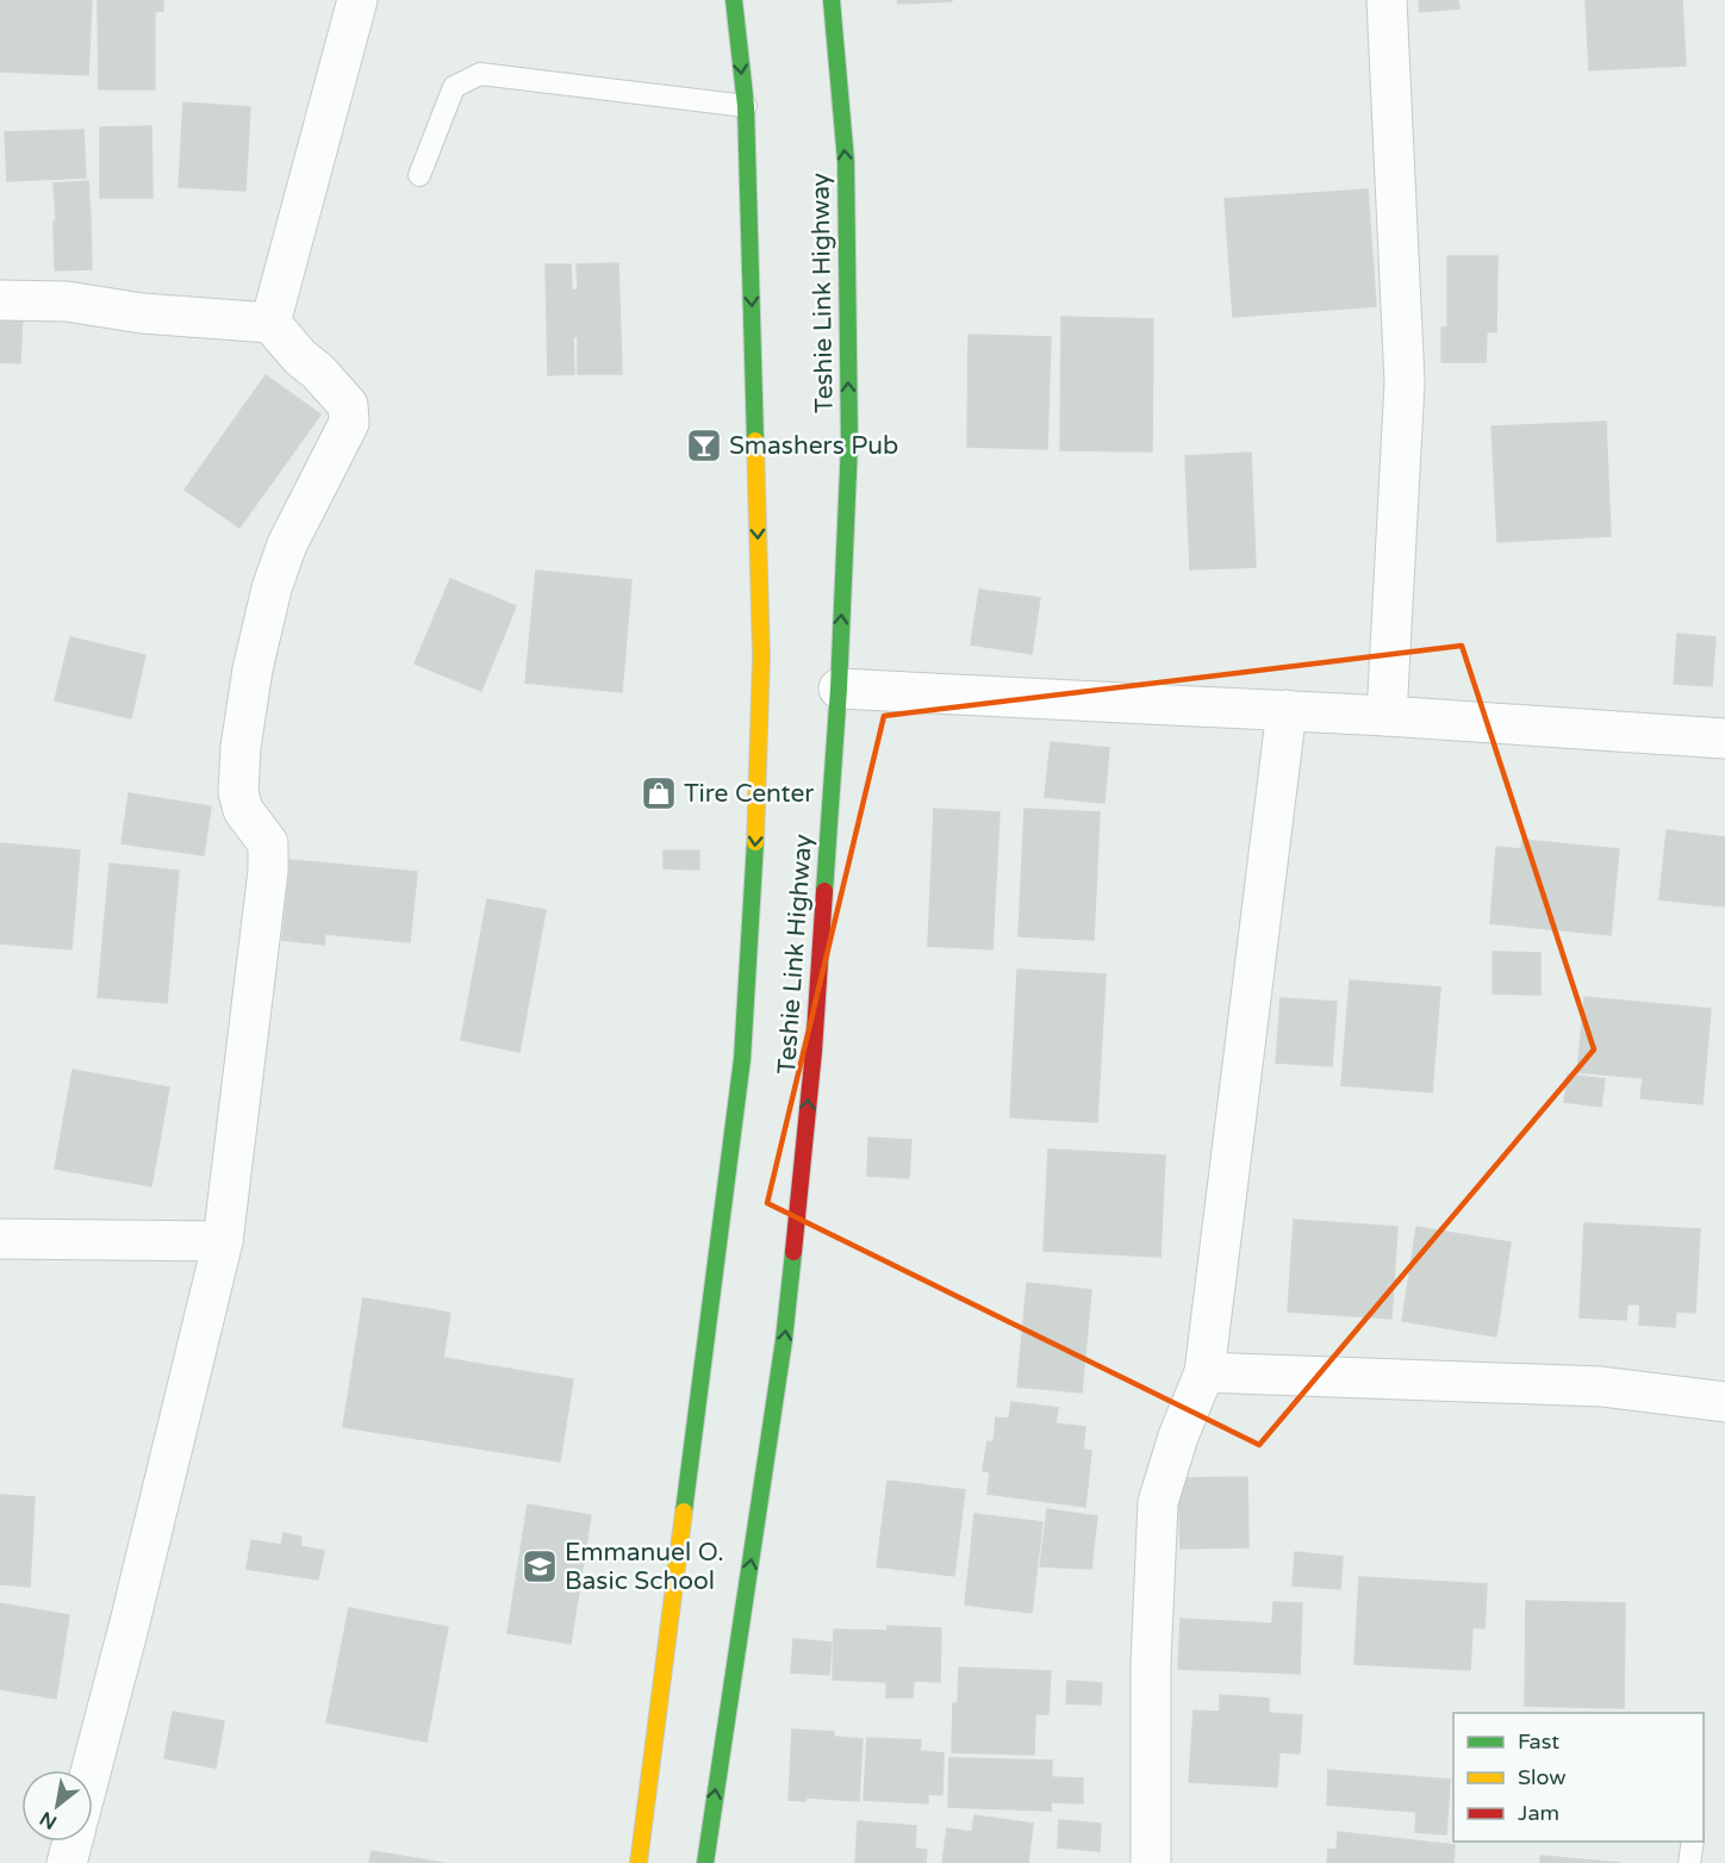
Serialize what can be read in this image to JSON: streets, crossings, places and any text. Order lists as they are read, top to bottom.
{
  "streets": {
    "main road": ["Teshie Link Highway"]
  },
  "places": {
    "bar": ["Smashers Pub"],
    "shop": ["Tire Center"],
    "school or university": ["Emmanuel O. Basic School"]
  },
  "legend": ["Fast", "Slow", "Jam"],
  "north": "bottom left"
}
